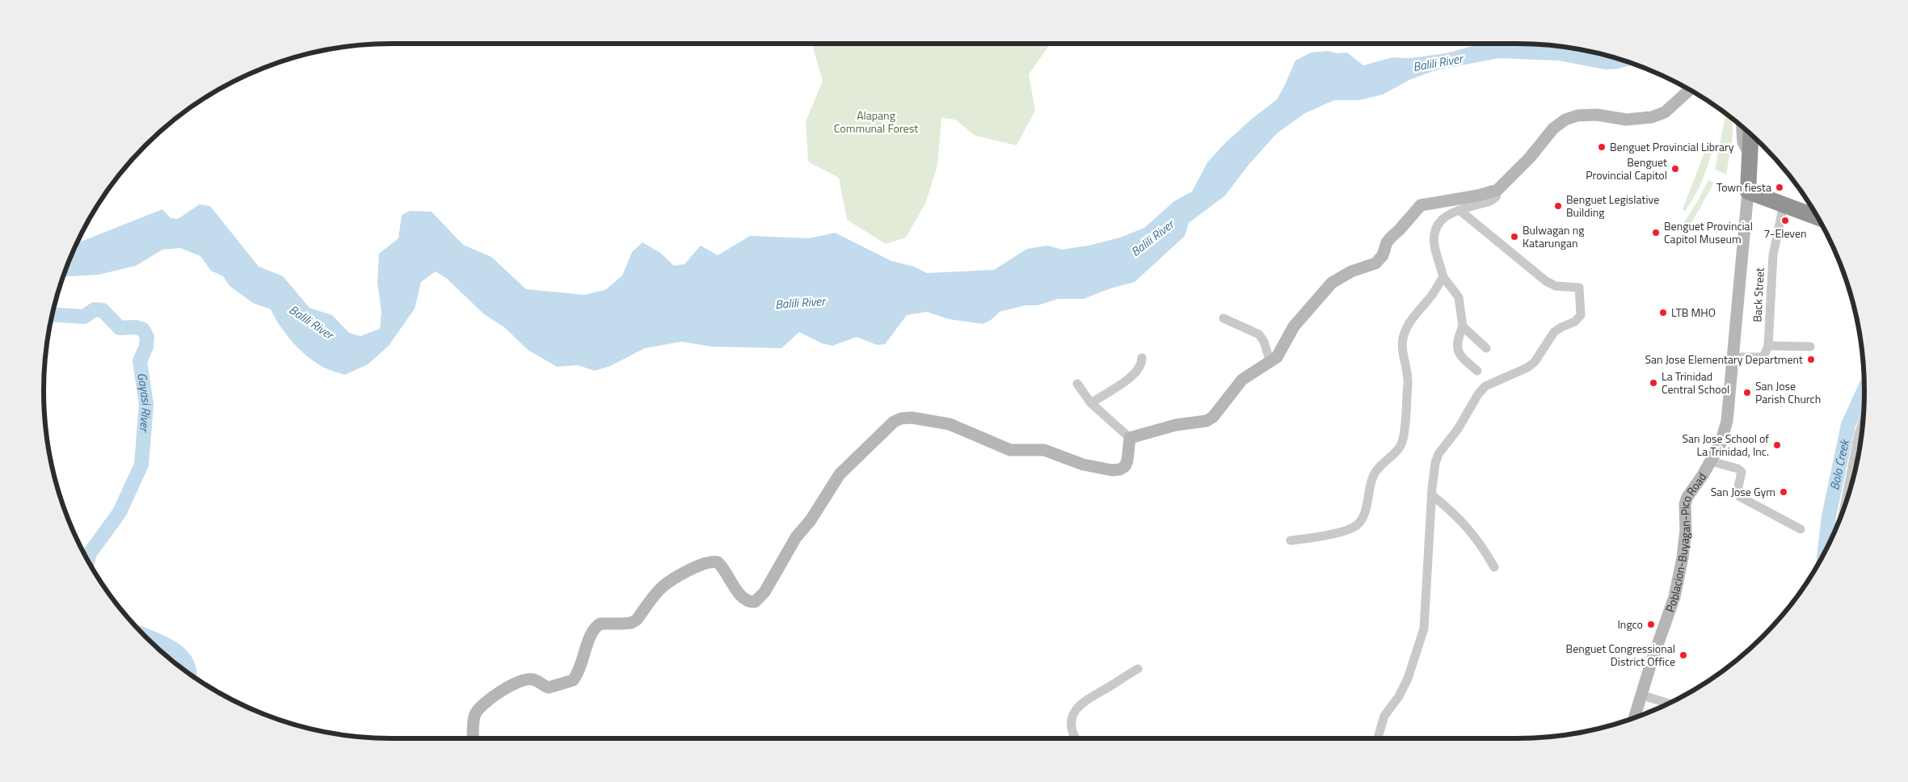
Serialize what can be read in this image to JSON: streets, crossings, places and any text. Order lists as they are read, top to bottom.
{
  "streets": {
    "street": ["Back Street", "Poblacion-Buyagan-Pico Road"]
  },
  "water": ["Balili River", "Gayasi River", "Bolo Creek"],
  "parks": ["Alapang Communal Forest"],
  "places": [
    "Benguet Provincial Library",
    "Benguet Provincial Capitol",
    "Town fiesta",
    "Benguet Legislative Building",
    "7-Eleven",
    "Benguet Provincial Capitol Museum",
    "Bulwagan ng Katarungan",
    "LTB MHO",
    "San Jose Elementary Department",
    "La Trinidad Central School",
    "San Jose Parish Church",
    "San Jose School of La Trinidad, Inc.",
    "San Jose Gym",
    "Ingco",
    "Benguet Congressional District Office"
  ]
}
